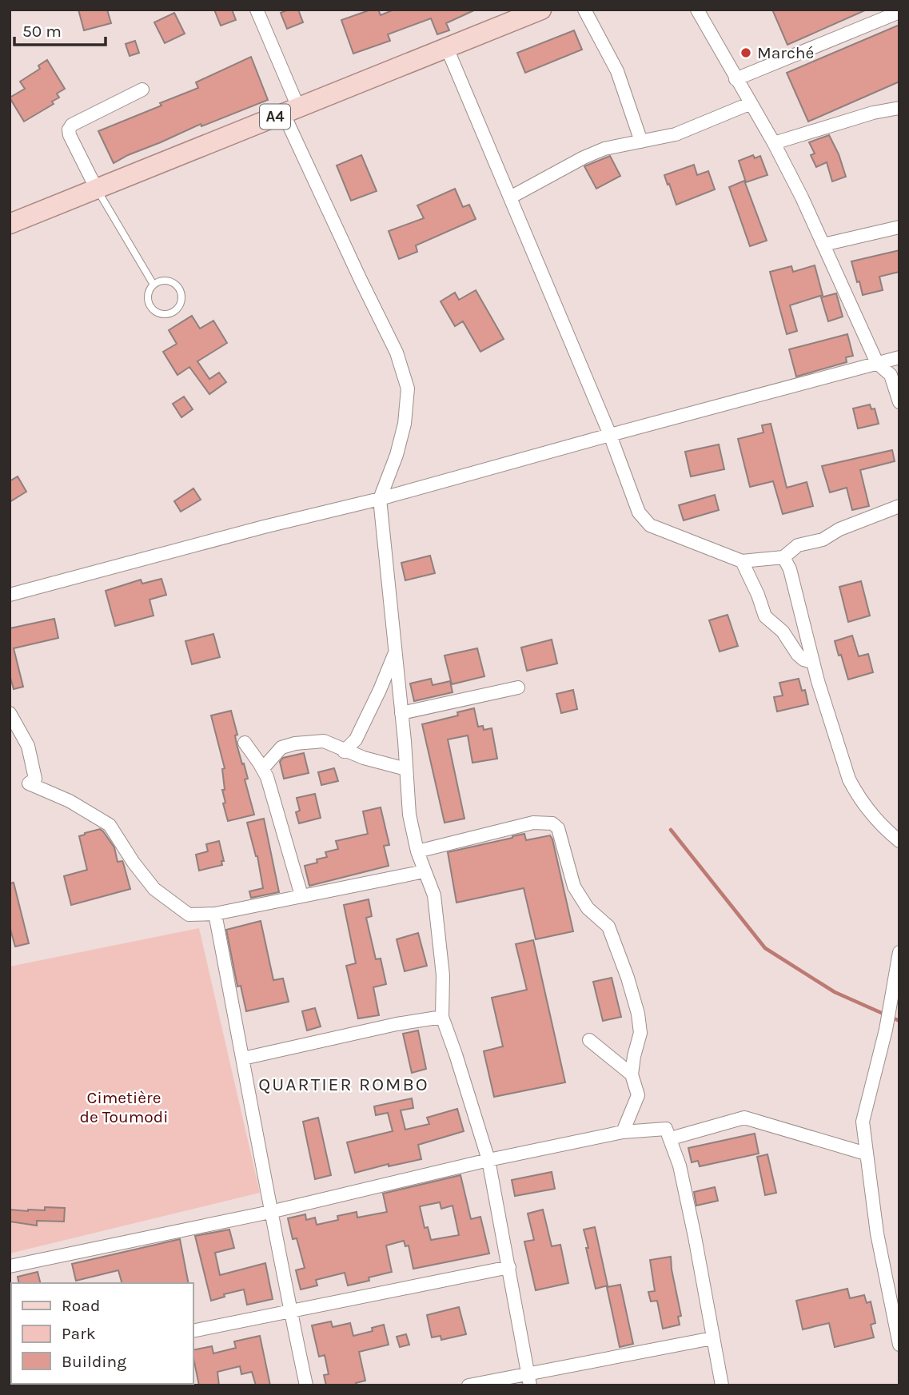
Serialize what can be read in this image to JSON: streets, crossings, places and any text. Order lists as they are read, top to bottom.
{
  "streets": {
    "main road": ["A4"]
  },
  "districts": ["QUARTIER ROMBO"],
  "parks": ["Cimetière de Toumodi"],
  "places": ["Marché"],
  "legend": ["Road", "Park", "Building"],
  "scale_bar": "50 m"
}
